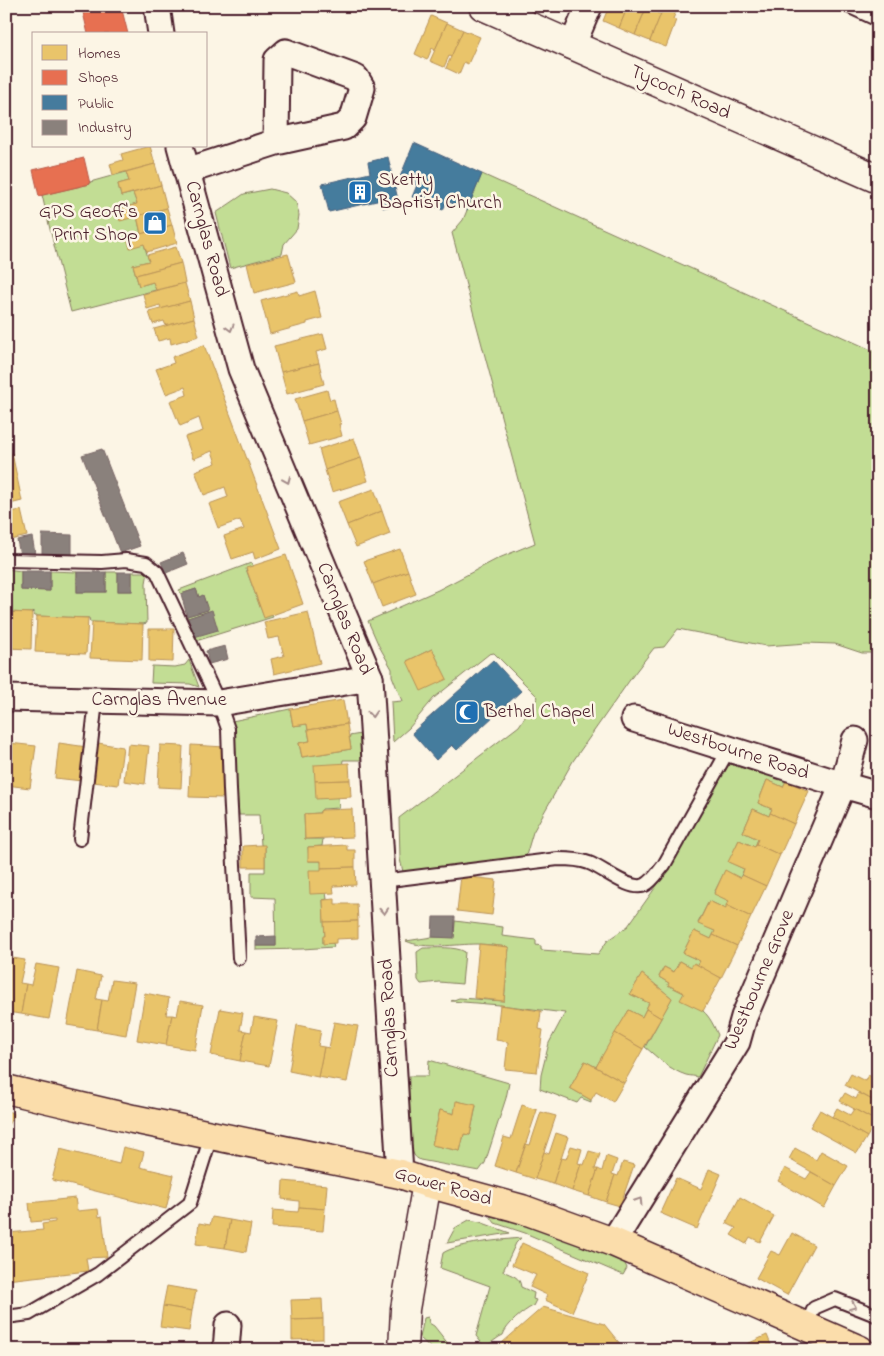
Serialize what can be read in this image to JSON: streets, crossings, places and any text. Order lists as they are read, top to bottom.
{
  "streets": {
    "main road": ["Gower Road"],
    "street": [
      "Tycoch Road",
      "Carnglas Road",
      "Carnglas Avenue",
      "Westbourne Road",
      "Westbourne Grove"
    ]
  },
  "crossings": [
    ["Carnglas Road", "Carnglas Avenue"],
    ["Carnglas Road", "Gower Road"],
    ["Westbourne Road", "Westbourne Grove"],
    ["Westbourne Grove", "Gower Road"]
  ],
  "one_way": ["Carnglas Road", "Westbourne Grove"],
  "places": {
    "building": ["Sketty Baptist Church"],
    "shop": ["GPS Geoff's Print Shop"],
    "mosque": ["Bethel Chapel"]
  },
  "legend": [
    "Homes",
    "Shops",
    "Public",
    "Industry"
  ]
}
